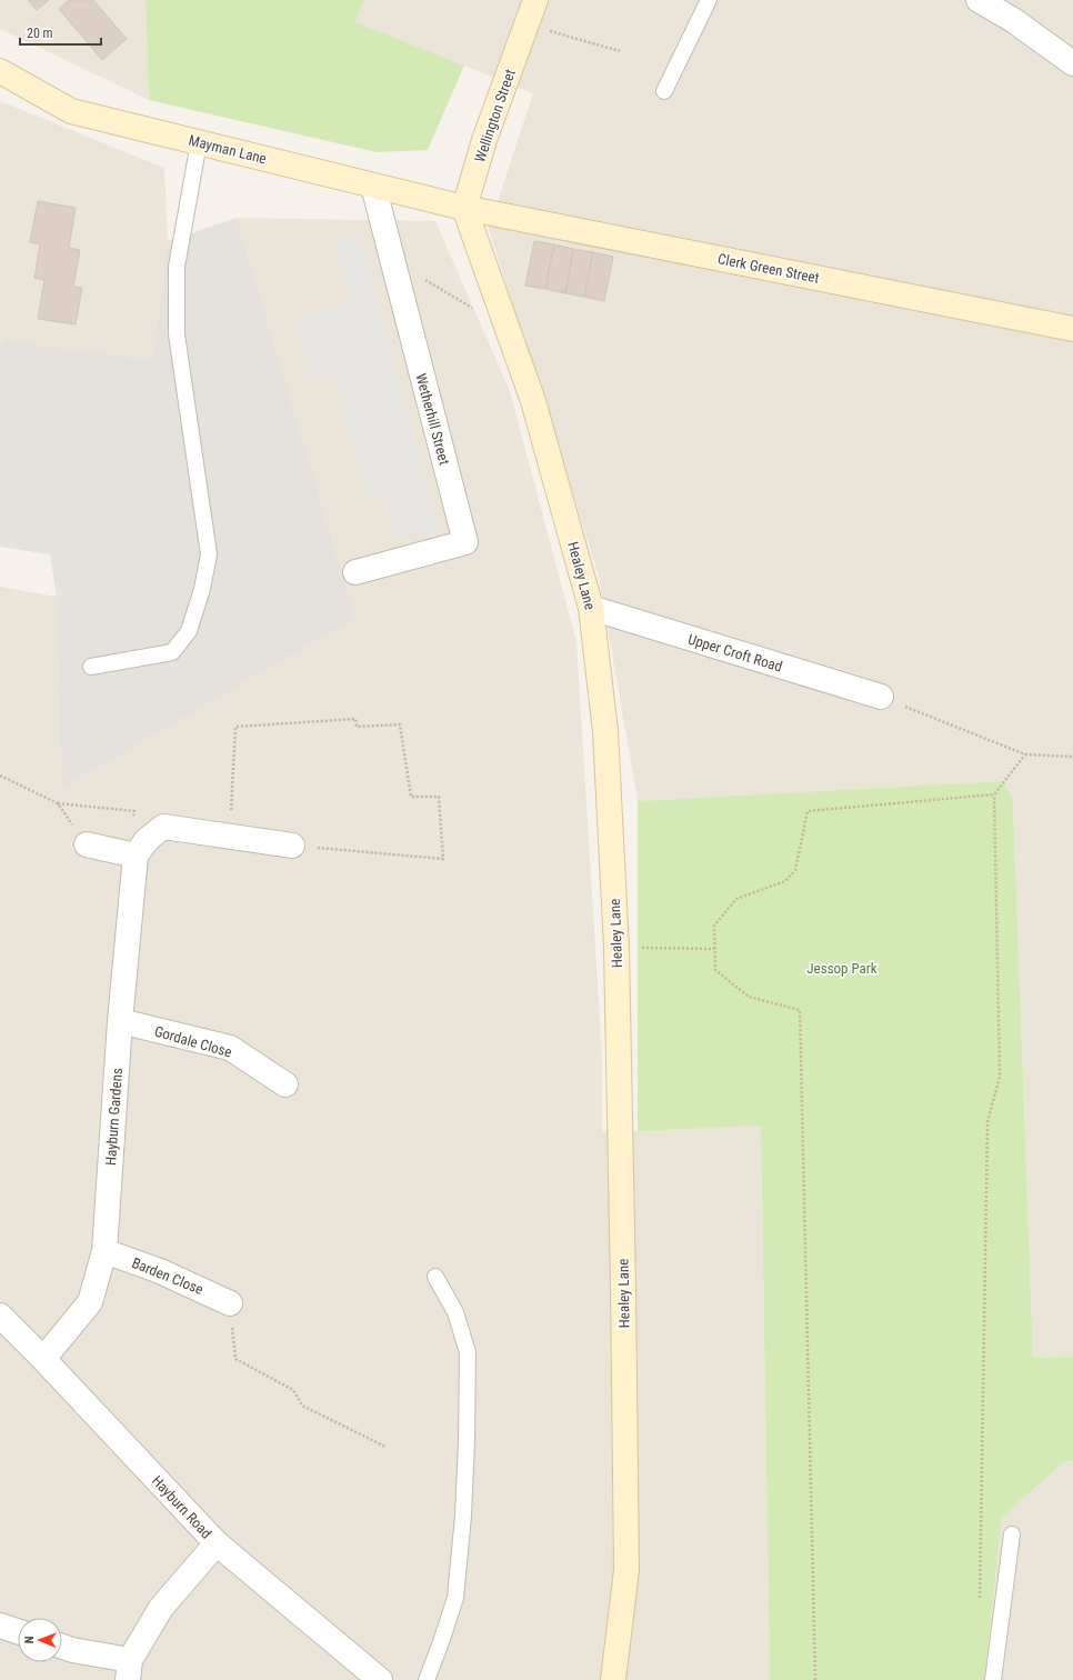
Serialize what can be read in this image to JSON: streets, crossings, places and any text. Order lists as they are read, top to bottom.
{
  "streets": {
    "main road": [
      "Wellington Street",
      "Mayman Lane",
      "Clerk Green Street",
      "Healey Lane"
    ],
    "street": [
      "Wetherhill Street",
      "Upper Croft Road",
      "Gordale Close",
      "Hayburn Gardens",
      "Barden Close",
      "Hayburn Road"
    ]
  },
  "crossings": [
    ["Wellington Street", "Mayman Lane"],
    ["Wellington Street", "Clerk Green Street"],
    ["Wellington Street", "Healey Lane"],
    ["Mayman Lane", "Clerk Green Street"],
    ["Mayman Lane", "Wetherhill Street"],
    ["Mayman Lane", "Healey Lane"],
    ["Clerk Green Street", "Healey Lane"],
    ["Healey Lane", "Upper Croft Road"],
    ["Gordale Close", "Hayburn Gardens"],
    ["Hayburn Gardens", "Barden Close"],
    ["Hayburn Gardens", "Hayburn Road"]
  ],
  "parks": ["Jessop Park"],
  "scale_bar": "20 m",
  "north": "left"
}
